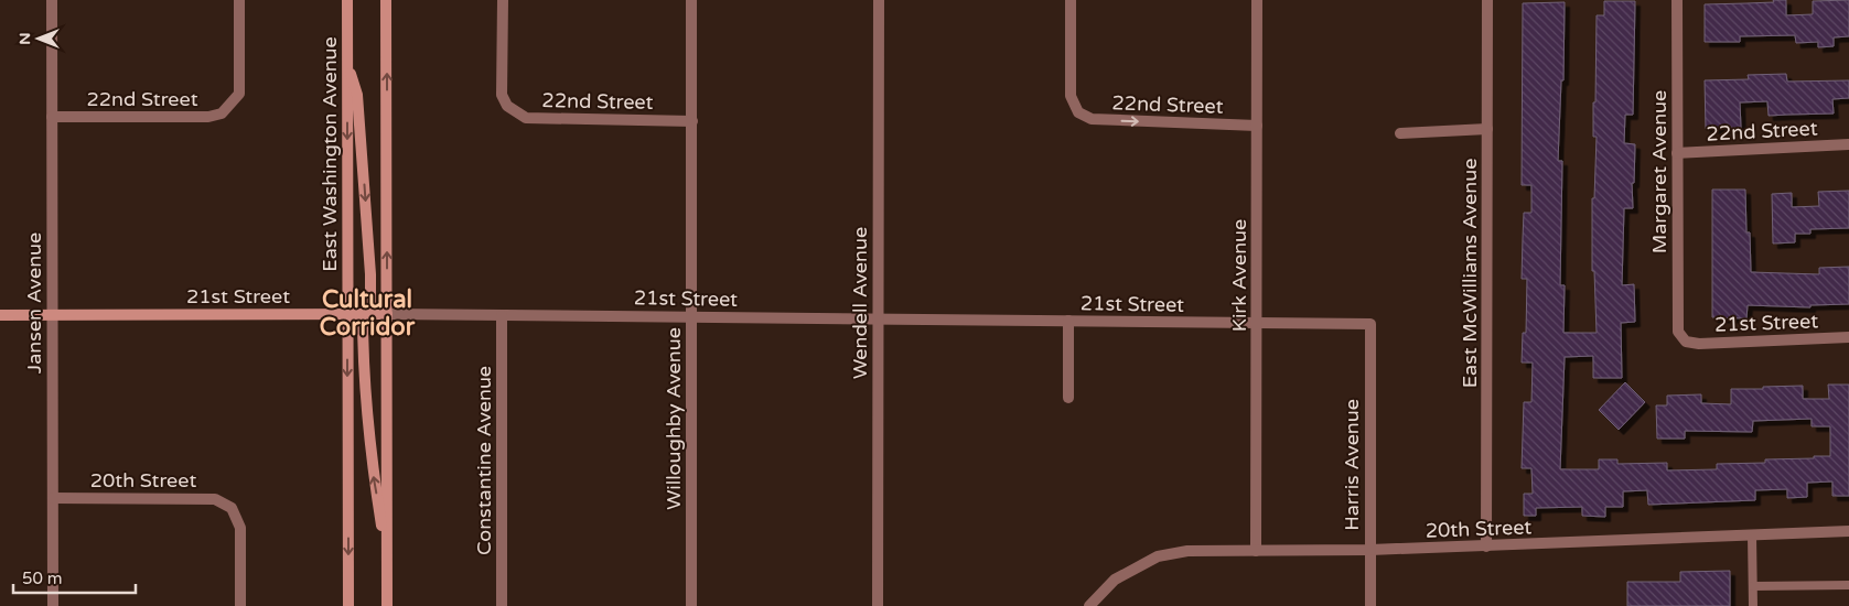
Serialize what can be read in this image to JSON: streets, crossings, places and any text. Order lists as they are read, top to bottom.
{
  "streets": {
    "main road": ["East Washington Avenue", "21st Street"],
    "street": [
      "22nd Street",
      "Margaret Avenue",
      "East McWilliams Avenue",
      "Kirk Avenue",
      "Jansen Avenue",
      "Wendell Avenue",
      "Willoughby Avenue",
      "Constantine Avenue",
      "Harris Avenue",
      "20th Street"
    ]
  },
  "crossings": [
    ["22nd Street", "Margaret Avenue"],
    ["22nd Street", "Kirk Avenue"],
    ["22nd Street", "Jansen Avenue"],
    ["22nd Street", "Willoughby Avenue"],
    ["East Washington Avenue", "21st Street"],
    ["Margaret Avenue", "21st Street"],
    ["East McWilliams Avenue", "20th Street"],
    ["Kirk Avenue", "21st Street"],
    ["Kirk Avenue", "20th Street"],
    ["21st Street", "Jansen Avenue"],
    ["21st Street", "Wendell Avenue"],
    ["21st Street", "Willoughby Avenue"],
    ["21st Street", "Constantine Avenue"],
    ["21st Street", "Harris Avenue"],
    ["Jansen Avenue", "20th Street"],
    ["Harris Avenue", "20th Street"]
  ],
  "districts": ["Cultural Corridor"],
  "scale_bar": "50 m",
  "north": "left"
}
